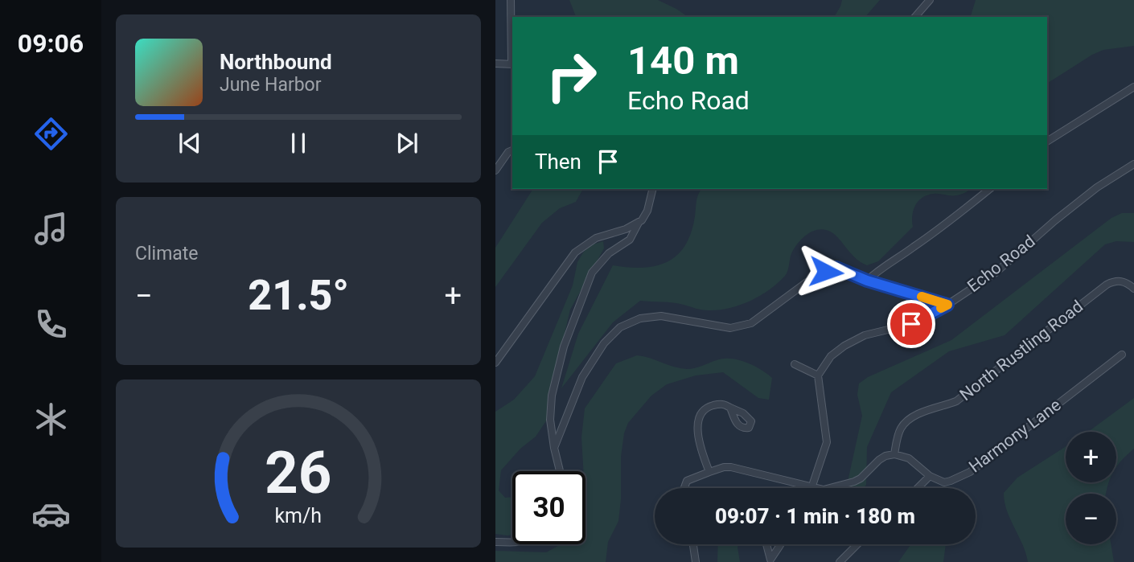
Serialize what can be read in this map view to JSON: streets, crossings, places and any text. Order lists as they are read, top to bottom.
{
  "streets": {
    "street": ["Echo Road", "North Rustling Road", "Harmony Lane"]
  },
  "page": {
    "tabs": "09:06",
    "turn": ["140 m", "Echo Road"],
    "song": ["Northbound", "June Harbor"],
    "then": "Then",
    "tile": "Climate",
    "heat": ["−", "21.5°", "+"],
    "map_buttons": ["+", "−"],
    "limit": "30",
    "trip": "09:07 · 1 min · 180 m",
    "gauge": ["26", "km/h"]
  }
}
